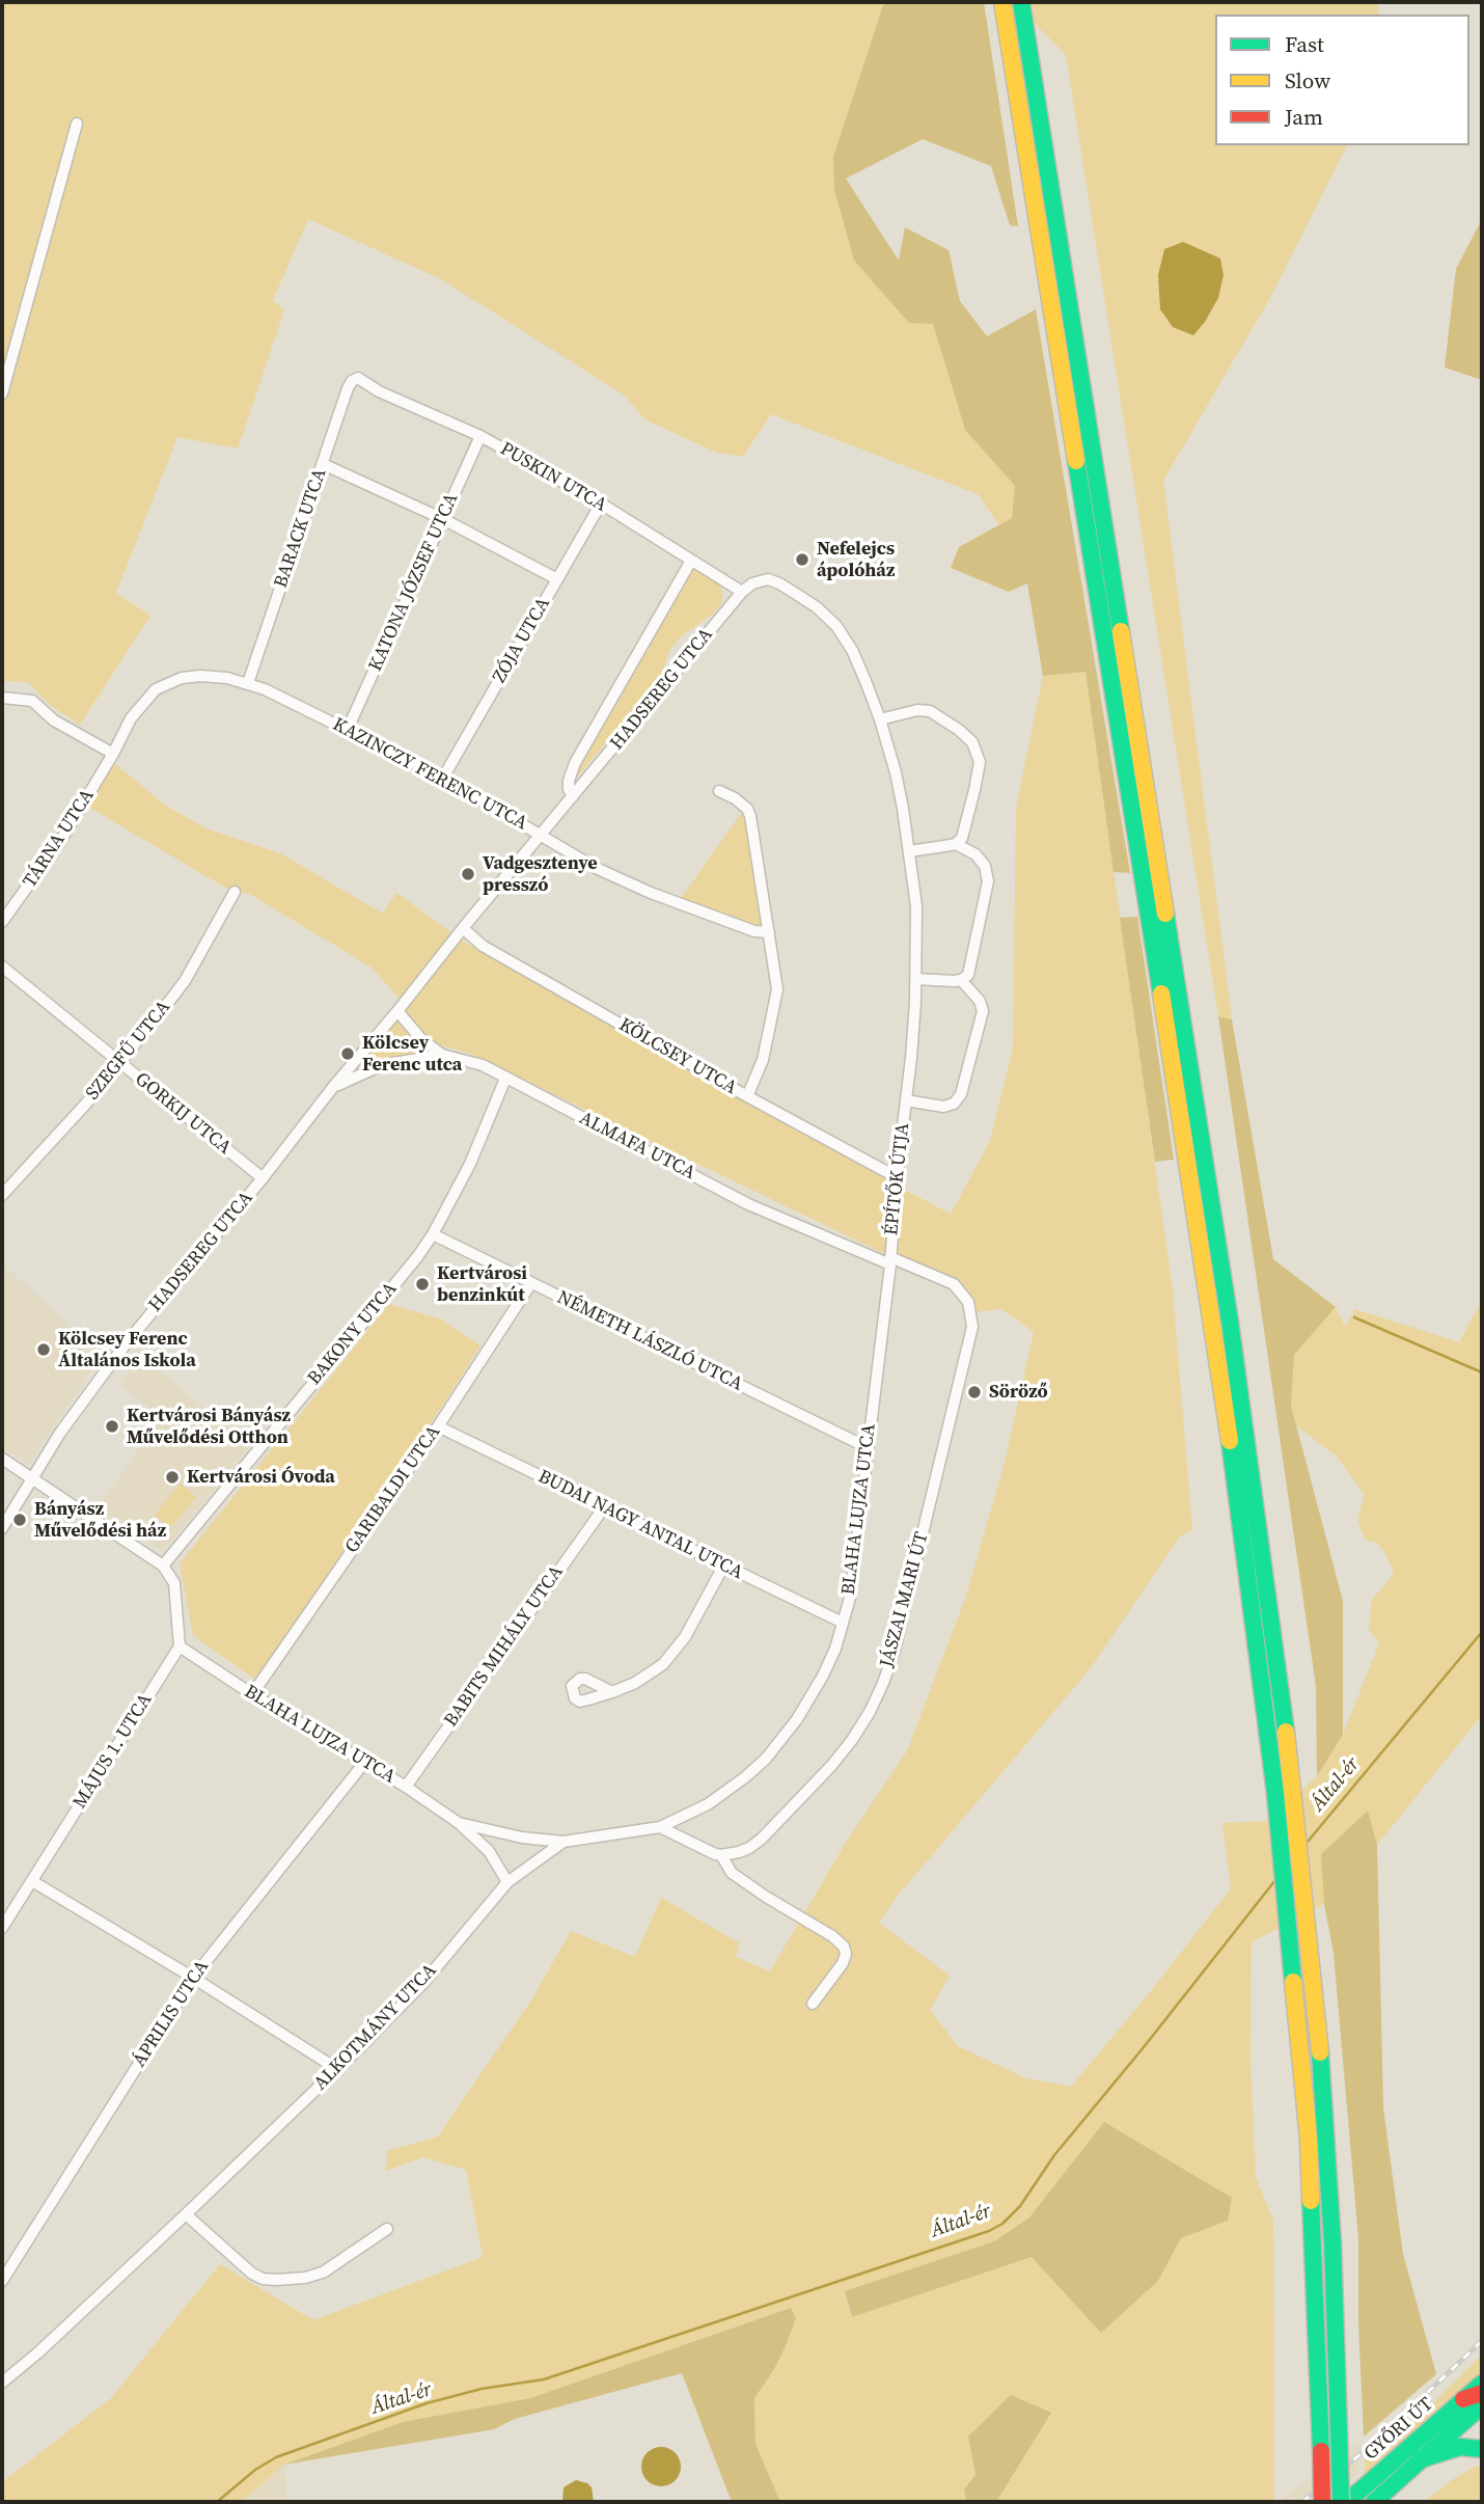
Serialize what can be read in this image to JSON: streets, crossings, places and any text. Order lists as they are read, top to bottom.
{
  "streets": {
    "main road": ["GYŐRI ÚT"],
    "street": [
      "PUSKIN UTCA",
      "BARACK UTCA",
      "KATONA JÓZSEF UTCA",
      "ZÓJA UTCA",
      "HADSEREG UTCA",
      "KAZINCZY FERENC UTCA",
      "TÁRNA UTCA",
      "SZEGFŰ UTCA",
      "KÖLCSEY UTCA",
      "GORKIJ UTCA",
      "ALMAFA UTCA",
      "ÉPÍTŐK ÚTJA",
      "BAKONY UTCA",
      "NÉMETH LÁSZLÓ UTCA",
      "GARIBALDI UTCA",
      "BLAHA LUJZA UTCA",
      "BUDAI NAGY ANTAL UTCA",
      "JÁSZAI MARI ÚT",
      "BABITS MIHÁLY UTCA",
      "MÁJUS 1. UTCA",
      "ÁPRILIS UTCA",
      "ALKOTMÁNY UTCA"
    ]
  },
  "crossings": [
    ["PUSKIN UTCA", "BARACK UTCA"],
    ["PUSKIN UTCA", "KATONA JÓZSEF UTCA"],
    ["PUSKIN UTCA", "ZÓJA UTCA"],
    ["PUSKIN UTCA", "HADSEREG UTCA"],
    ["BARACK UTCA", "KAZINCZY FERENC UTCA"],
    ["KATONA JÓZSEF UTCA", "KAZINCZY FERENC UTCA"],
    ["ZÓJA UTCA", "KAZINCZY FERENC UTCA"],
    ["HADSEREG UTCA", "KAZINCZY FERENC UTCA"],
    ["HADSEREG UTCA", "KÖLCSEY UTCA"],
    ["HADSEREG UTCA", "GORKIJ UTCA"],
    ["HADSEREG UTCA", "ALMAFA UTCA"],
    ["HADSEREG UTCA", "ÉPÍTŐK ÚTJA"],
    ["KAZINCZY FERENC UTCA", "TÁRNA UTCA"],
    ["SZEGFŰ UTCA", "GORKIJ UTCA"],
    ["KÖLCSEY UTCA", "ÉPÍTŐK ÚTJA"],
    ["ALMAFA UTCA", "ÉPÍTŐK ÚTJA"],
    ["ALMAFA UTCA", "BAKONY UTCA"],
    ["ALMAFA UTCA", "BLAHA LUJZA UTCA"],
    ["ALMAFA UTCA", "JÁSZAI MARI ÚT"],
    ["ÉPÍTŐK ÚTJA", "BLAHA LUJZA UTCA"],
    ["ÉPÍTŐK ÚTJA", "JÁSZAI MARI ÚT"],
    ["BAKONY UTCA", "NÉMETH LÁSZLÓ UTCA"],
    ["NÉMETH LÁSZLÓ UTCA", "GARIBALDI UTCA"],
    ["NÉMETH LÁSZLÓ UTCA", "BLAHA LUJZA UTCA"],
    ["GARIBALDI UTCA", "BLAHA LUJZA UTCA"],
    ["GARIBALDI UTCA", "BUDAI NAGY ANTAL UTCA"],
    ["BLAHA LUJZA UTCA", "BUDAI NAGY ANTAL UTCA"],
    ["BLAHA LUJZA UTCA", "JÁSZAI MARI ÚT"],
    ["BLAHA LUJZA UTCA", "BABITS MIHÁLY UTCA"],
    ["BLAHA LUJZA UTCA", "MÁJUS 1. UTCA"],
    ["BLAHA LUJZA UTCA", "ÁPRILIS UTCA"],
    ["BLAHA LUJZA UTCA", "ALKOTMÁNY UTCA"],
    ["BUDAI NAGY ANTAL UTCA", "BABITS MIHÁLY UTCA"]
  ],
  "water": ["Által-ér"],
  "places": [
    "Nefelejcs ápolóház",
    "Vadgesztenye presszó",
    "Kölcsey Ferenc utca",
    "Kertvárosi benzinkút",
    "Kölcsey Ferenc Általános Iskola",
    "Söröző",
    "Kertvárosi Bányász Művelődési Otthon",
    "Kertvárosi Óvoda",
    "Bányász Művelődési ház"
  ],
  "legend": ["Fast", "Slow", "Jam"]
}
